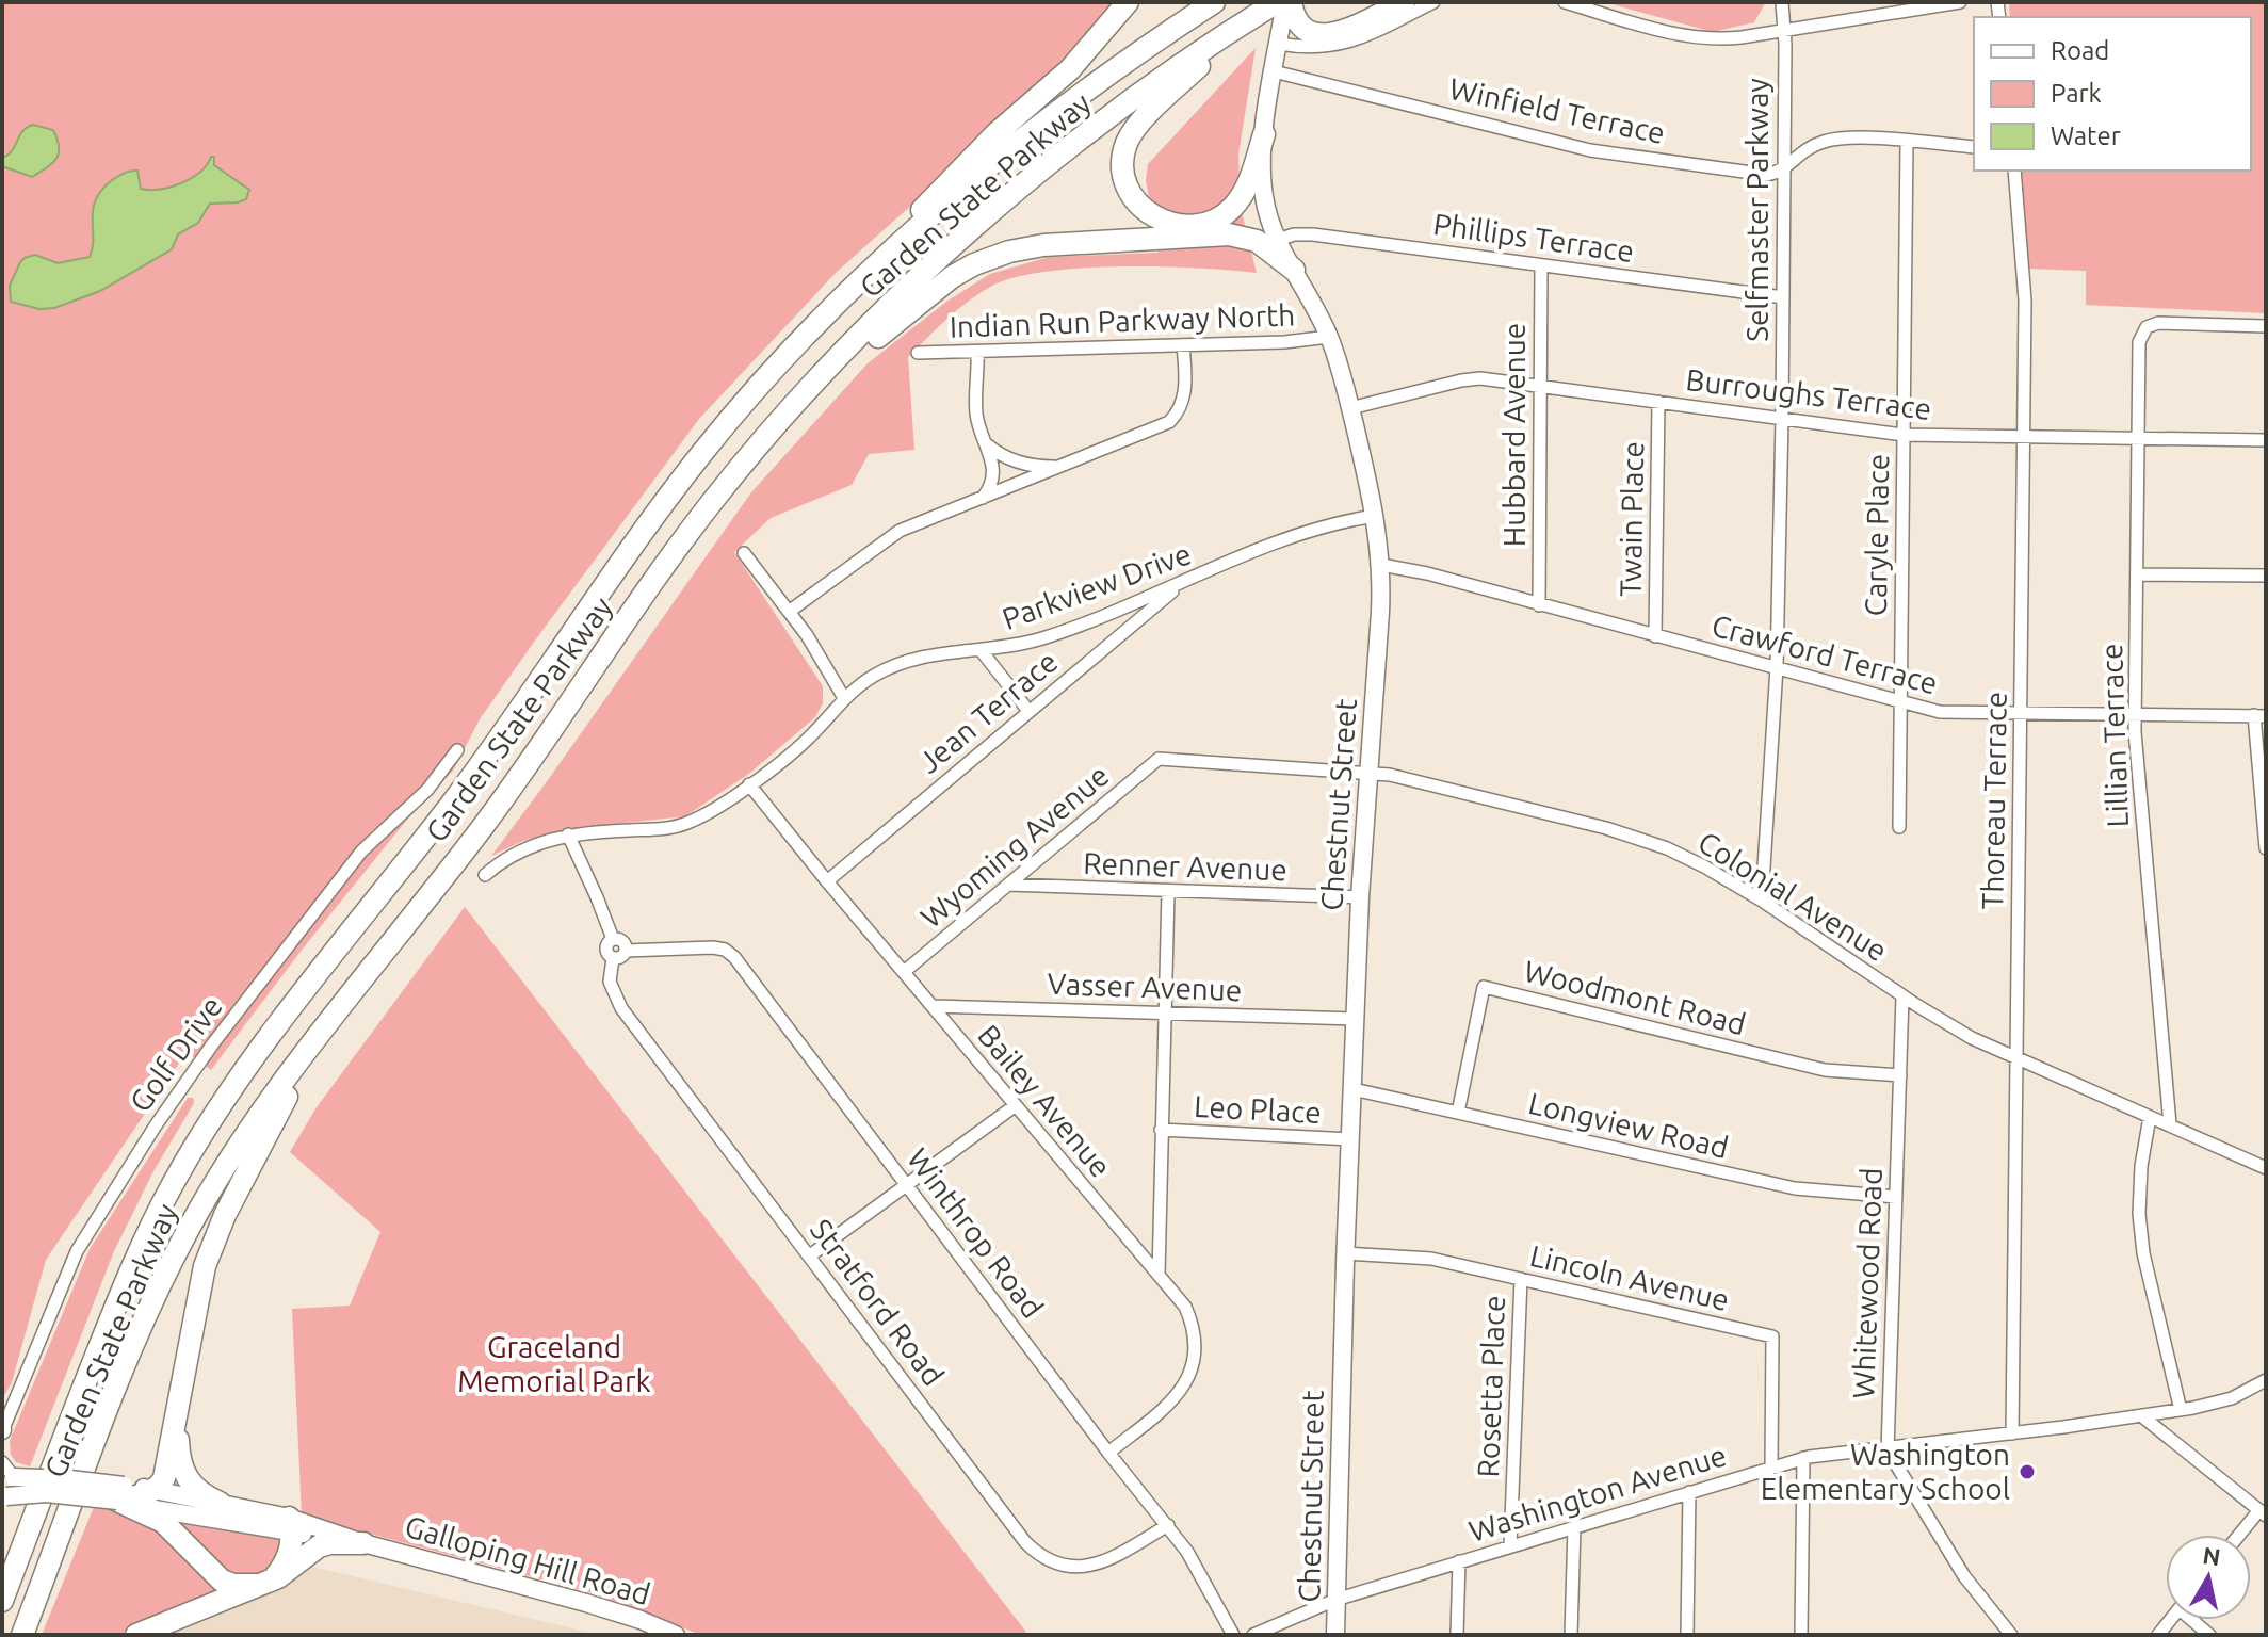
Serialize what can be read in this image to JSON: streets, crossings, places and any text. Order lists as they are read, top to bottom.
{
  "streets": {
    "highway": ["Garden State Parkway"],
    "main road": ["Chestnut Street", "Galloping Hill Road"],
    "street": [
      "Winfield Terrace",
      "Selfmaster Parkway",
      "Phillips Terrace",
      "Indian Run Parkway North",
      "Burroughs Terrace",
      "Hubbard Avenue",
      "Twain Place",
      "Caryle Place",
      "Parkview Drive",
      "Crawford Terrace",
      "Jean Terrace",
      "Lillian Terrace",
      "Thoreau Terrace",
      "Wyoming Avenue",
      "Renner Avenue",
      "Colonial Avenue",
      "Vasser Avenue",
      "Woodmont Road",
      "Golf Drive",
      "Bailey Avenue",
      "Leo Place",
      "Longview Road",
      "Winthrop Road",
      "Lincoln Avenue",
      "Whitewood Road",
      "Stratford Road",
      "Rosetta Place",
      "Washington Avenue"
    ]
  },
  "crossings": [
    ["Winfield Terrace", "Selfmaster Parkway"],
    ["Winfield Terrace", "Chestnut Street"],
    ["Selfmaster Parkway", "Phillips Terrace"],
    ["Selfmaster Parkway", "Burroughs Terrace"],
    ["Selfmaster Parkway", "Crawford Terrace"],
    ["Selfmaster Parkway", "Colonial Avenue"],
    ["Phillips Terrace", "Hubbard Avenue"],
    ["Phillips Terrace", "Chestnut Street"],
    ["Indian Run Parkway North", "Chestnut Street"],
    ["Burroughs Terrace", "Hubbard Avenue"],
    ["Burroughs Terrace", "Twain Place"],
    ["Burroughs Terrace", "Caryle Place"],
    ["Burroughs Terrace", "Lillian Terrace"],
    ["Burroughs Terrace", "Thoreau Terrace"],
    ["Burroughs Terrace", "Chestnut Street"],
    ["Hubbard Avenue", "Crawford Terrace"],
    ["Twain Place", "Crawford Terrace"],
    ["Caryle Place", "Crawford Terrace"],
    ["Parkview Drive", "Jean Terrace"],
    ["Parkview Drive", "Chestnut Street"],
    ["Parkview Drive", "Bailey Avenue"],
    ["Crawford Terrace", "Lillian Terrace"],
    ["Crawford Terrace", "Thoreau Terrace"],
    ["Crawford Terrace", "Chestnut Street"],
    ["Jean Terrace", "Bailey Avenue"],
    ["Lillian Terrace", "Colonial Avenue"],
    ["Thoreau Terrace", "Colonial Avenue"],
    ["Thoreau Terrace", "Washington Avenue"],
    ["Chestnut Street", "Renner Avenue"],
    ["Chestnut Street", "Colonial Avenue"],
    ["Chestnut Street", "Vasser Avenue"],
    ["Chestnut Street", "Leo Place"],
    ["Chestnut Street", "Longview Road"],
    ["Chestnut Street", "Lincoln Avenue"],
    ["Chestnut Street", "Washington Avenue"],
    ["Wyoming Avenue", "Renner Avenue"],
    ["Wyoming Avenue", "Colonial Avenue"],
    ["Wyoming Avenue", "Bailey Avenue"],
    ["Colonial Avenue", "Whitewood Road"],
    ["Vasser Avenue", "Bailey Avenue"],
    ["Woodmont Road", "Longview Road"],
    ["Woodmont Road", "Whitewood Road"],
    ["Bailey Avenue", "Winthrop Road"],
    ["Longview Road", "Whitewood Road"],
    ["Winthrop Road", "Stratford Road"],
    ["Lincoln Avenue", "Rosetta Place"],
    ["Lincoln Avenue", "Washington Avenue"],
    ["Whitewood Road", "Washington Avenue"],
    ["Rosetta Place", "Washington Avenue"]
  ],
  "parks": ["Graceland Memorial Park"],
  "places": ["Washington Elementary School"],
  "legend": ["Road", "Park", "Water"],
  "north": "top"
}
